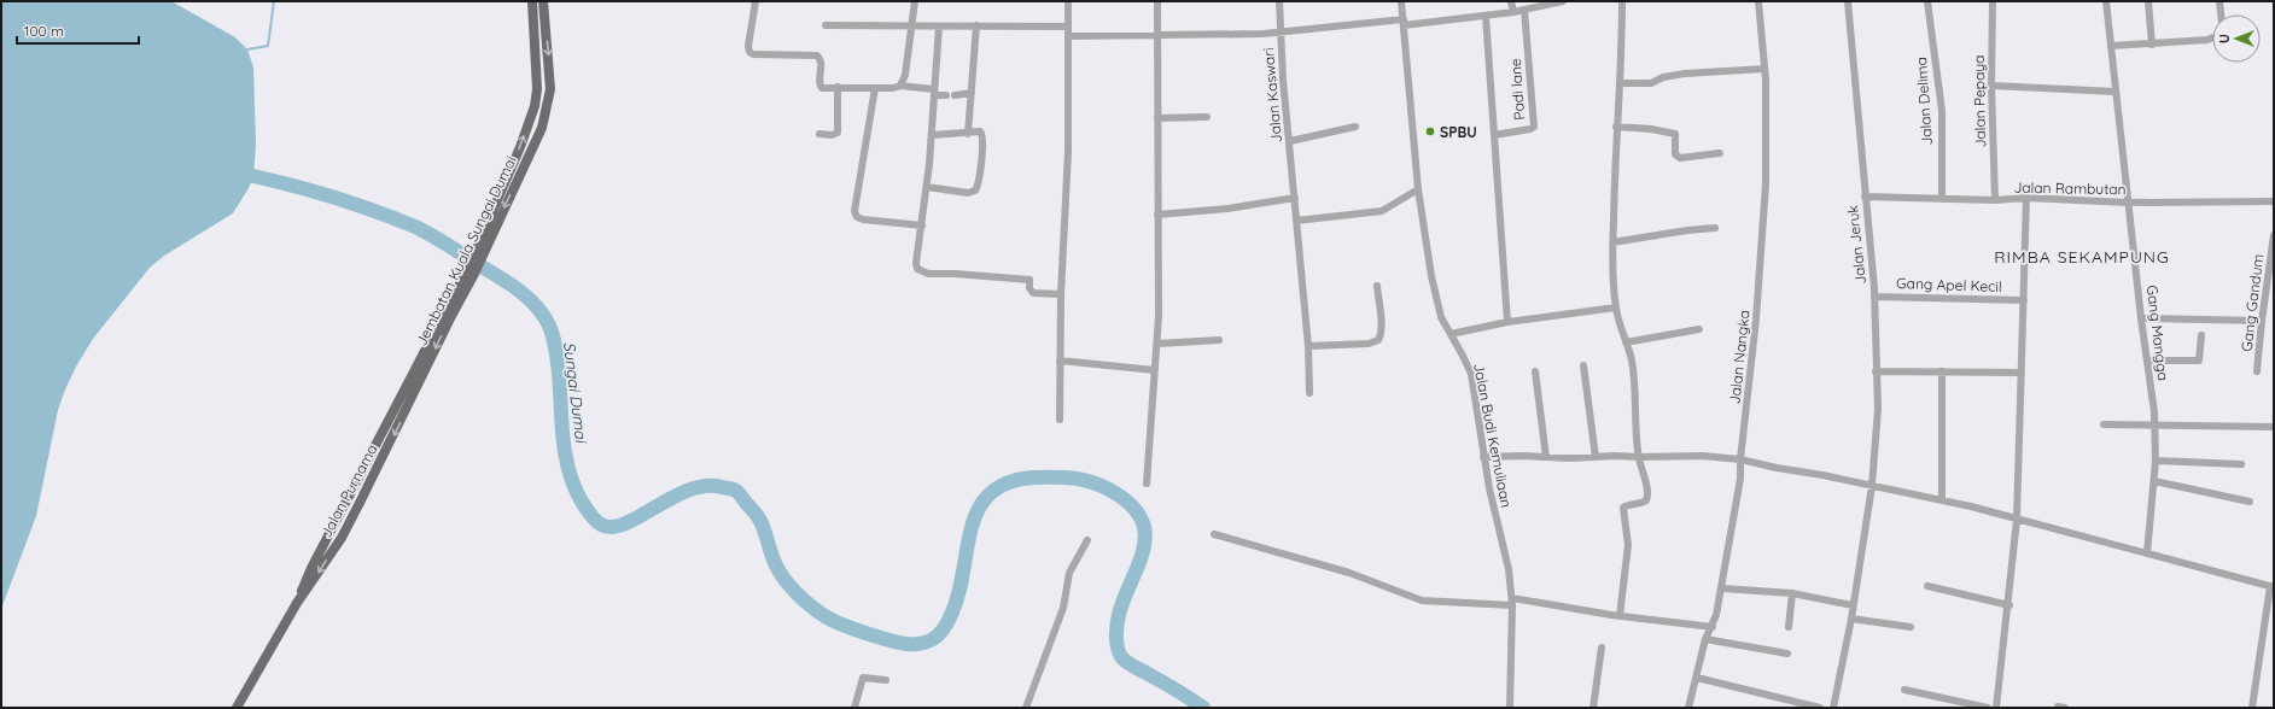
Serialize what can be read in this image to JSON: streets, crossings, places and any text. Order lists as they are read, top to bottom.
{
  "streets": {
    "main road": ["Jembatan Kuala Sungai Dumai", "Jalan Purnama"],
    "street": [
      "Padi lane",
      "Jalan Kaswari",
      "Jalan Delima",
      "Jalan Pepaya",
      "Jalan Rambutan",
      "Jalan Jeruk",
      "Gang Apel Kecil",
      "Gang Gandum",
      "Gang Mangga",
      "Jalan Nangka",
      "Jalan Budi Kemuliaan"
    ]
  },
  "crossings": [
    ["Jalan Delima", "Jalan Rambutan"],
    ["Jalan Pepaya", "Jalan Rambutan"],
    ["Jalan Rambutan", "Jalan Jeruk"],
    ["Jalan Rambutan", "Gang Mangga"],
    ["Jalan Jeruk", "Gang Apel Kecil"],
    ["Jembatan Kuala Sungai Dumai", "Jalan Purnama"]
  ],
  "districts": ["RIMBA SEKAMPUNG"],
  "water": ["Sungai Dumai"],
  "places": ["SPBU"],
  "scale_bar": "100 m",
  "north": "left"
}
